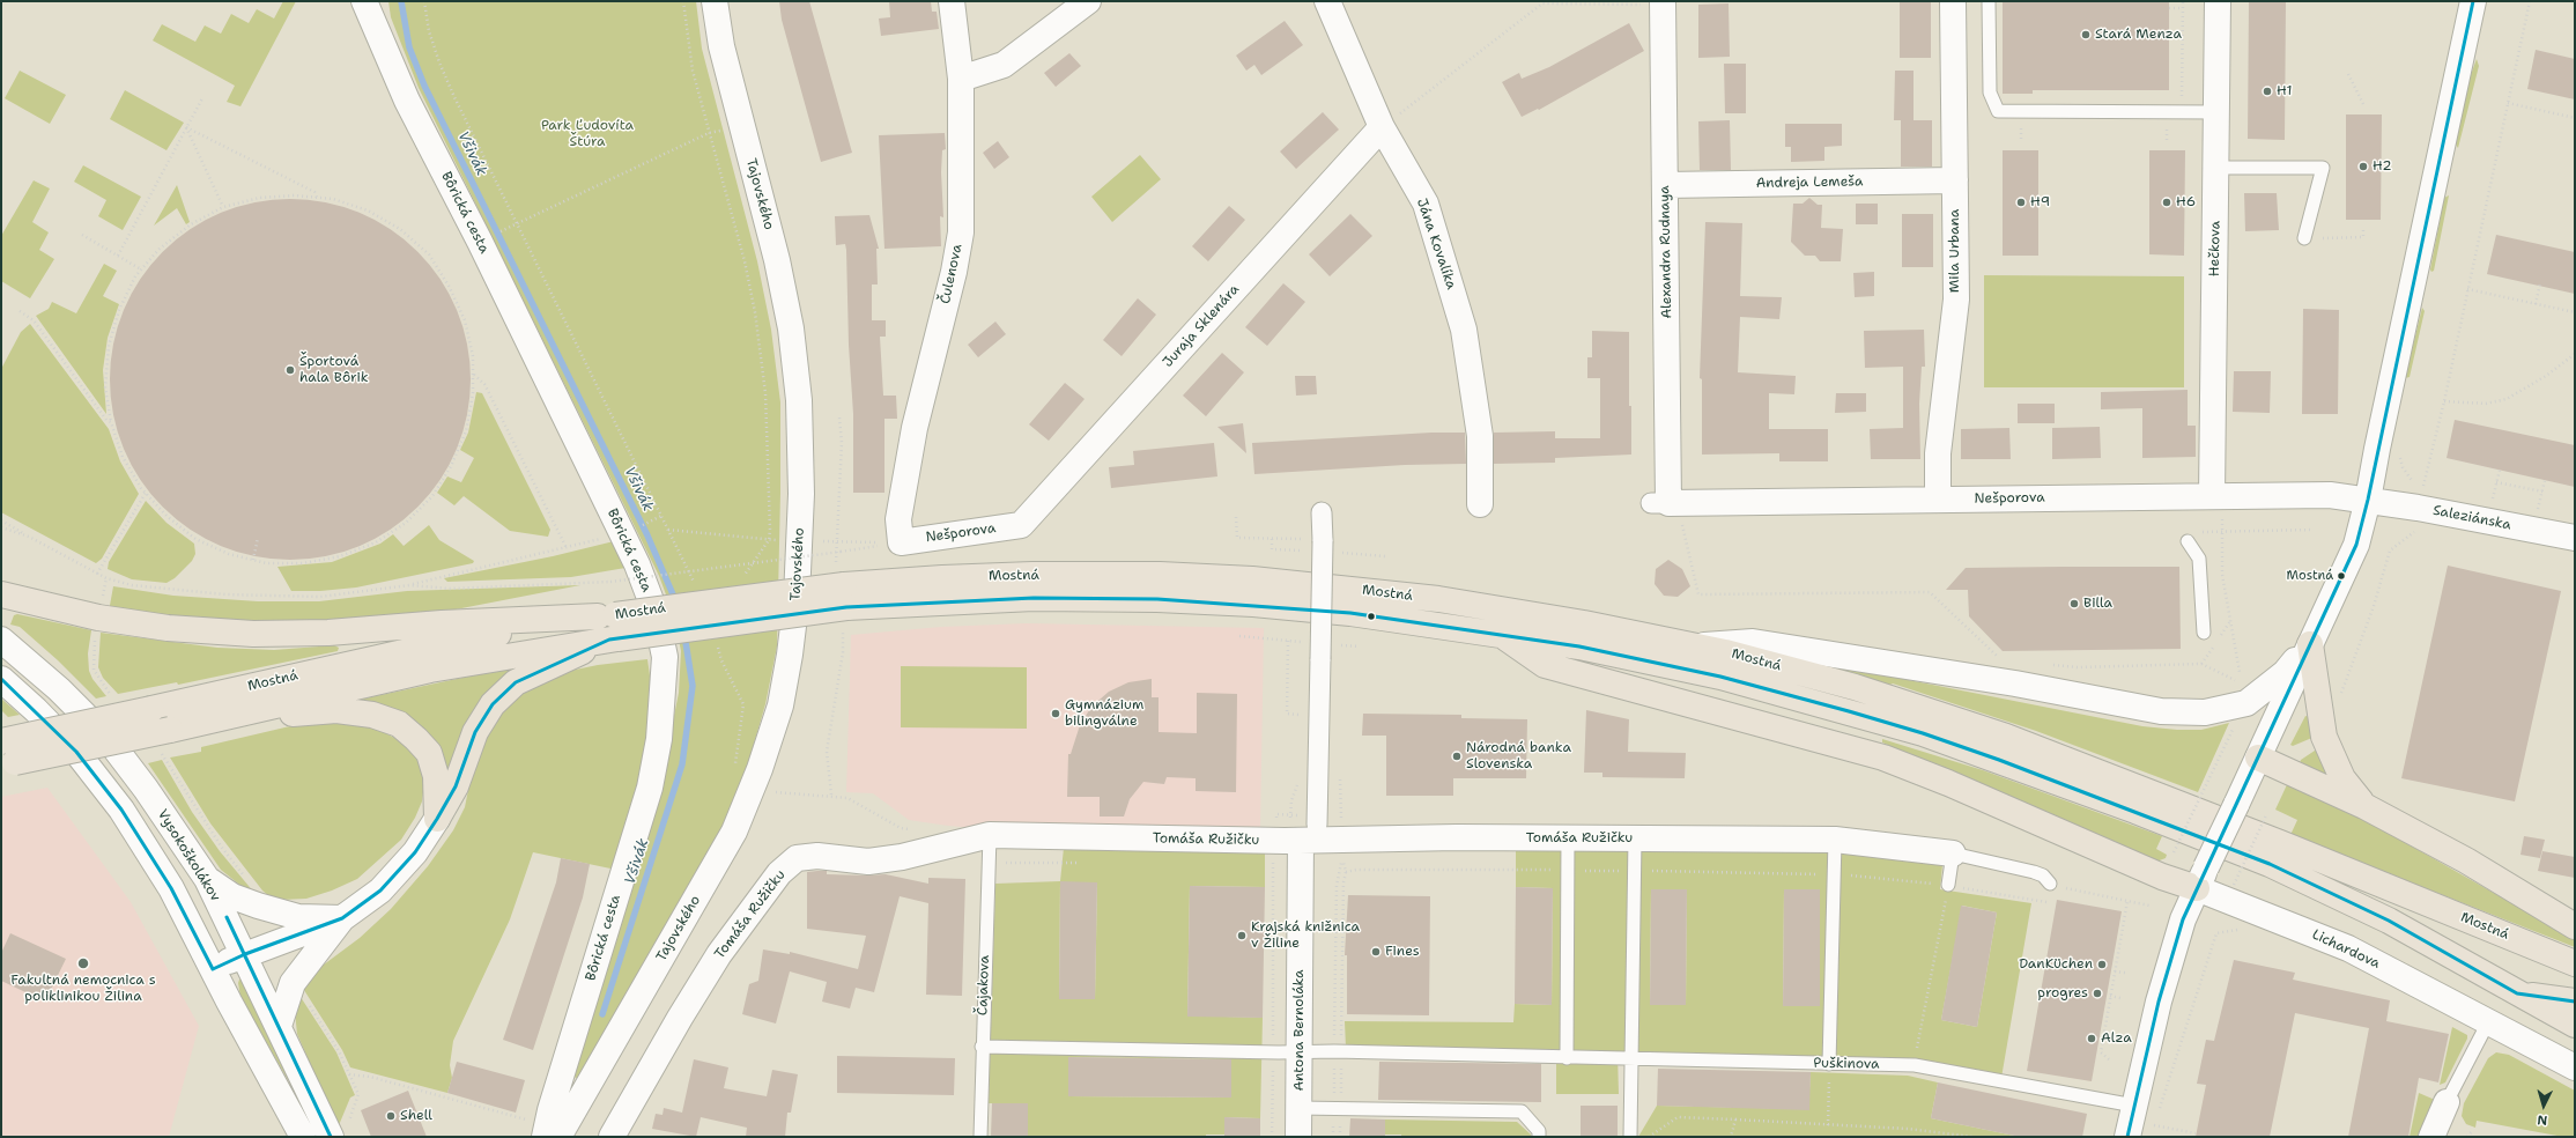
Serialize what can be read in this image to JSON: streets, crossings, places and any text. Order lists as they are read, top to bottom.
{
  "streets": {
    "main road": ["Mostná"],
    "street": [
      "Andreja Lemeša",
      "Tajovského",
      "Bôrická cesta",
      "Jána Kovalíka",
      "Hečkova",
      "Mila Urbana",
      "Alexandra Rudnaya",
      "Čulenova",
      "Juraja Sklenára",
      "Nešporova",
      "Saleziánska",
      "Tomáša Ružičku",
      "Vysokoškolákov",
      "Lichardova",
      "Antona Bernoláka"
    ],
    "lane": ["Čajakova", "Puškinova"]
  },
  "crossings": [
    ["Andreja Lemeša", "Mila Urbana"],
    ["Andreja Lemeša", "Alexandra Rudnaya"],
    ["Jána Kovalíka", "Juraja Sklenára"],
    ["Hečkova", "Nešporova"],
    ["Mila Urbana", "Nešporova"],
    ["Alexandra Rudnaya", "Nešporova"],
    ["Čulenova", "Nešporova"],
    ["Juraja Sklenára", "Nešporova"],
    ["Nešporova", "Saleziánska"],
    ["Tomáša Ružičku", "Čajakova"],
    ["Tomáša Ružičku", "Antona Bernoláka"],
    ["Čajakova", "Puškinova"],
    ["Antona Bernoláka", "Puškinova"]
  ],
  "water": ["Všivák"],
  "parks": ["Park Ľudovíta Štúra"],
  "places": [
    "Stará Menza",
    "H1",
    "H2",
    "H9",
    "H6",
    "Športová hala Bôrik",
    "Mostná",
    "Billa",
    "Gymnázium bilingválne",
    "Národná banka Slovenska",
    "Krajská knižnica v Žiline",
    "Fines",
    "Fakultná nemocnica s poliklinikou Žilina",
    "DanKüchen",
    "progres",
    "Alza",
    "Shell"
  ],
  "north": "bottom"
}
